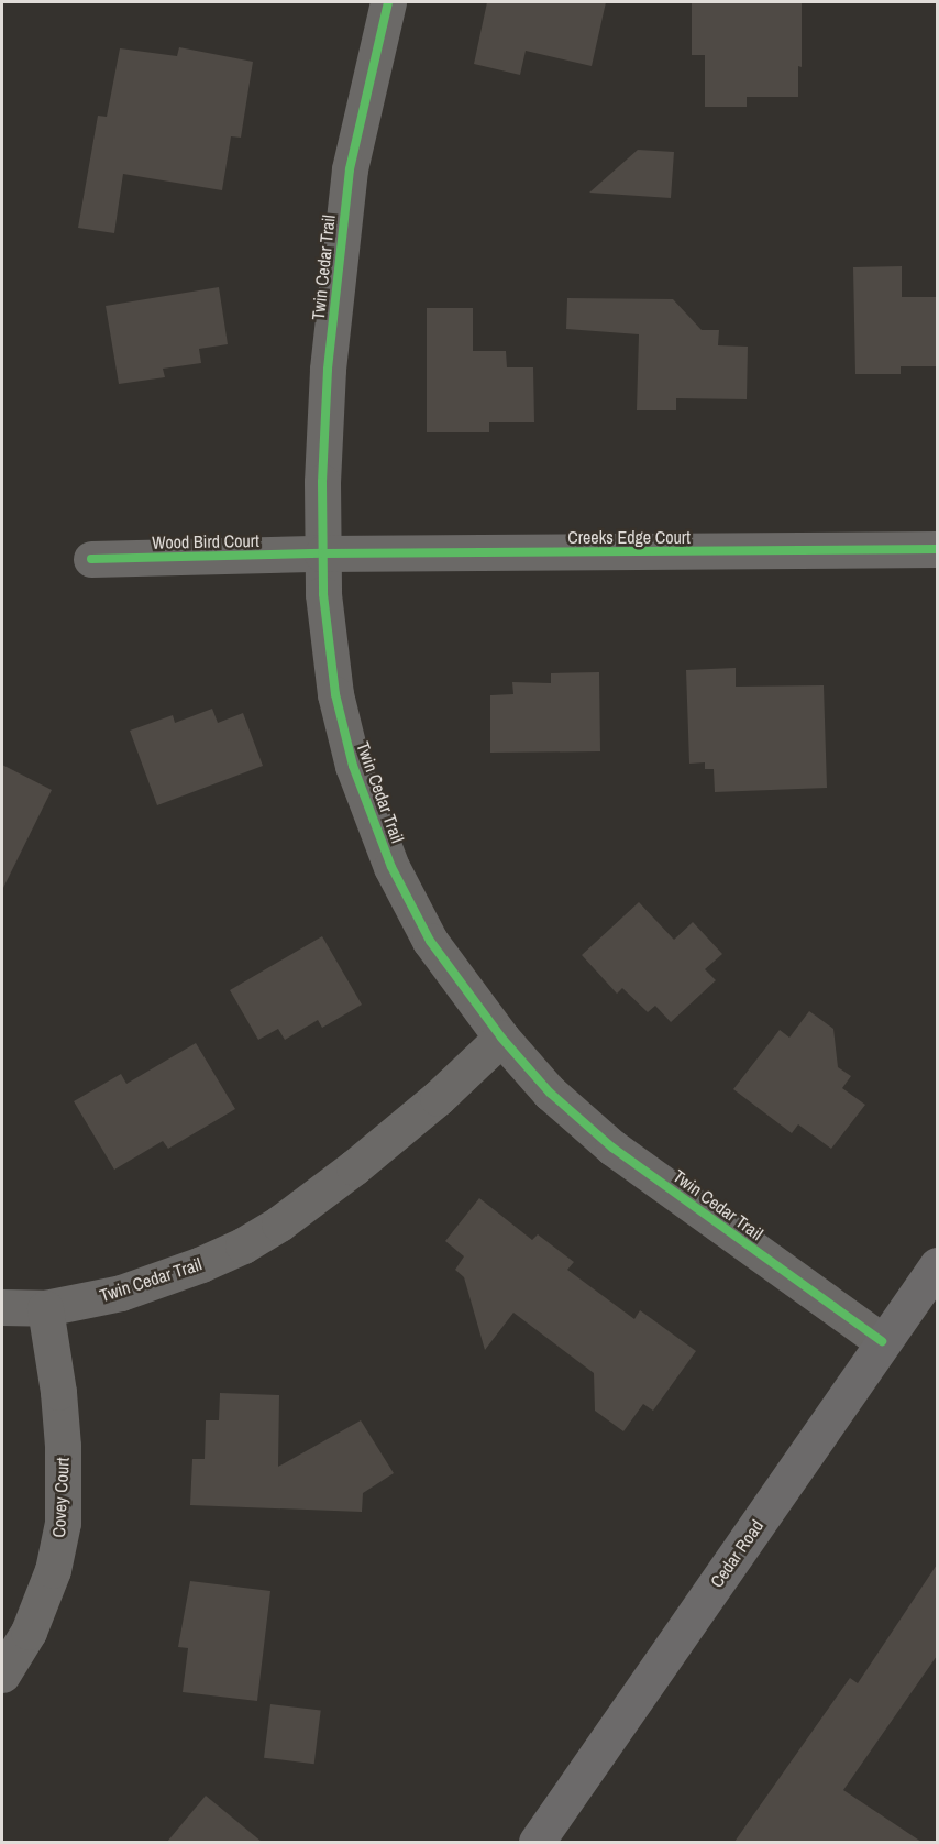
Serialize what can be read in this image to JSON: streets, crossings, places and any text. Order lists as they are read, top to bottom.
{
  "streets": {
    "street": [
      "Twin Cedar Trail",
      "Creeks Edge Court",
      "Wood Bird Court",
      "Covey Court",
      "Cedar Road"
    ]
  },
  "crossings": [
    ["Twin Cedar Trail", "Creeks Edge Court"],
    ["Twin Cedar Trail", "Wood Bird Court"],
    ["Twin Cedar Trail", "Covey Court"],
    ["Twin Cedar Trail", "Cedar Road"],
    ["Creeks Edge Court", "Wood Bird Court"]
  ]
}
